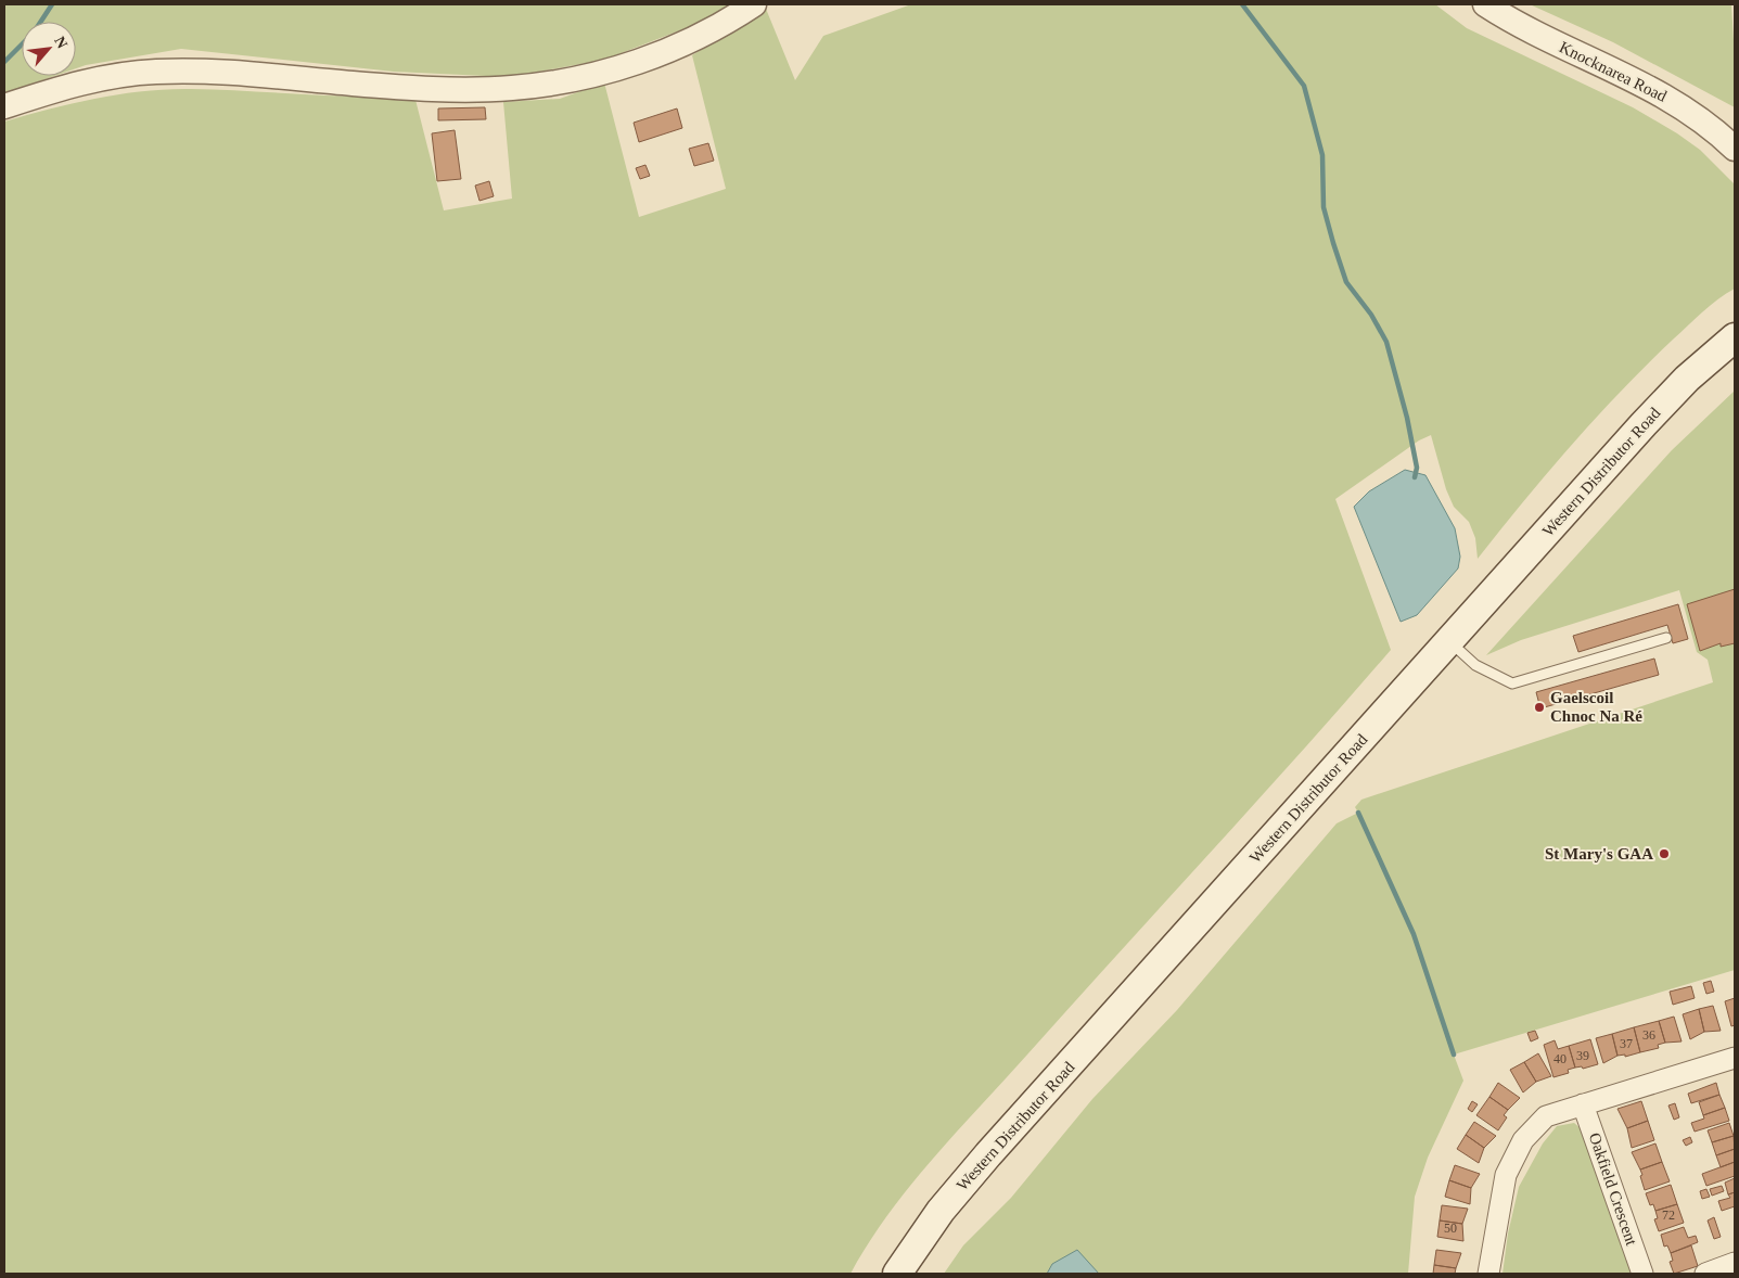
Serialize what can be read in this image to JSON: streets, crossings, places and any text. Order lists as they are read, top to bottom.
{
  "streets": {
    "main road": ["Western Distributor Road"],
    "street": ["Knocknarea Road", "Oakfield Crescent"]
  },
  "places": ["Gaelscoil Chnoc Na Ré", "St Mary's GAA"],
  "house_numbers": [
    "36",
    "37",
    "39",
    "40",
    "72",
    "50"
  ],
  "north": "top right"
}
